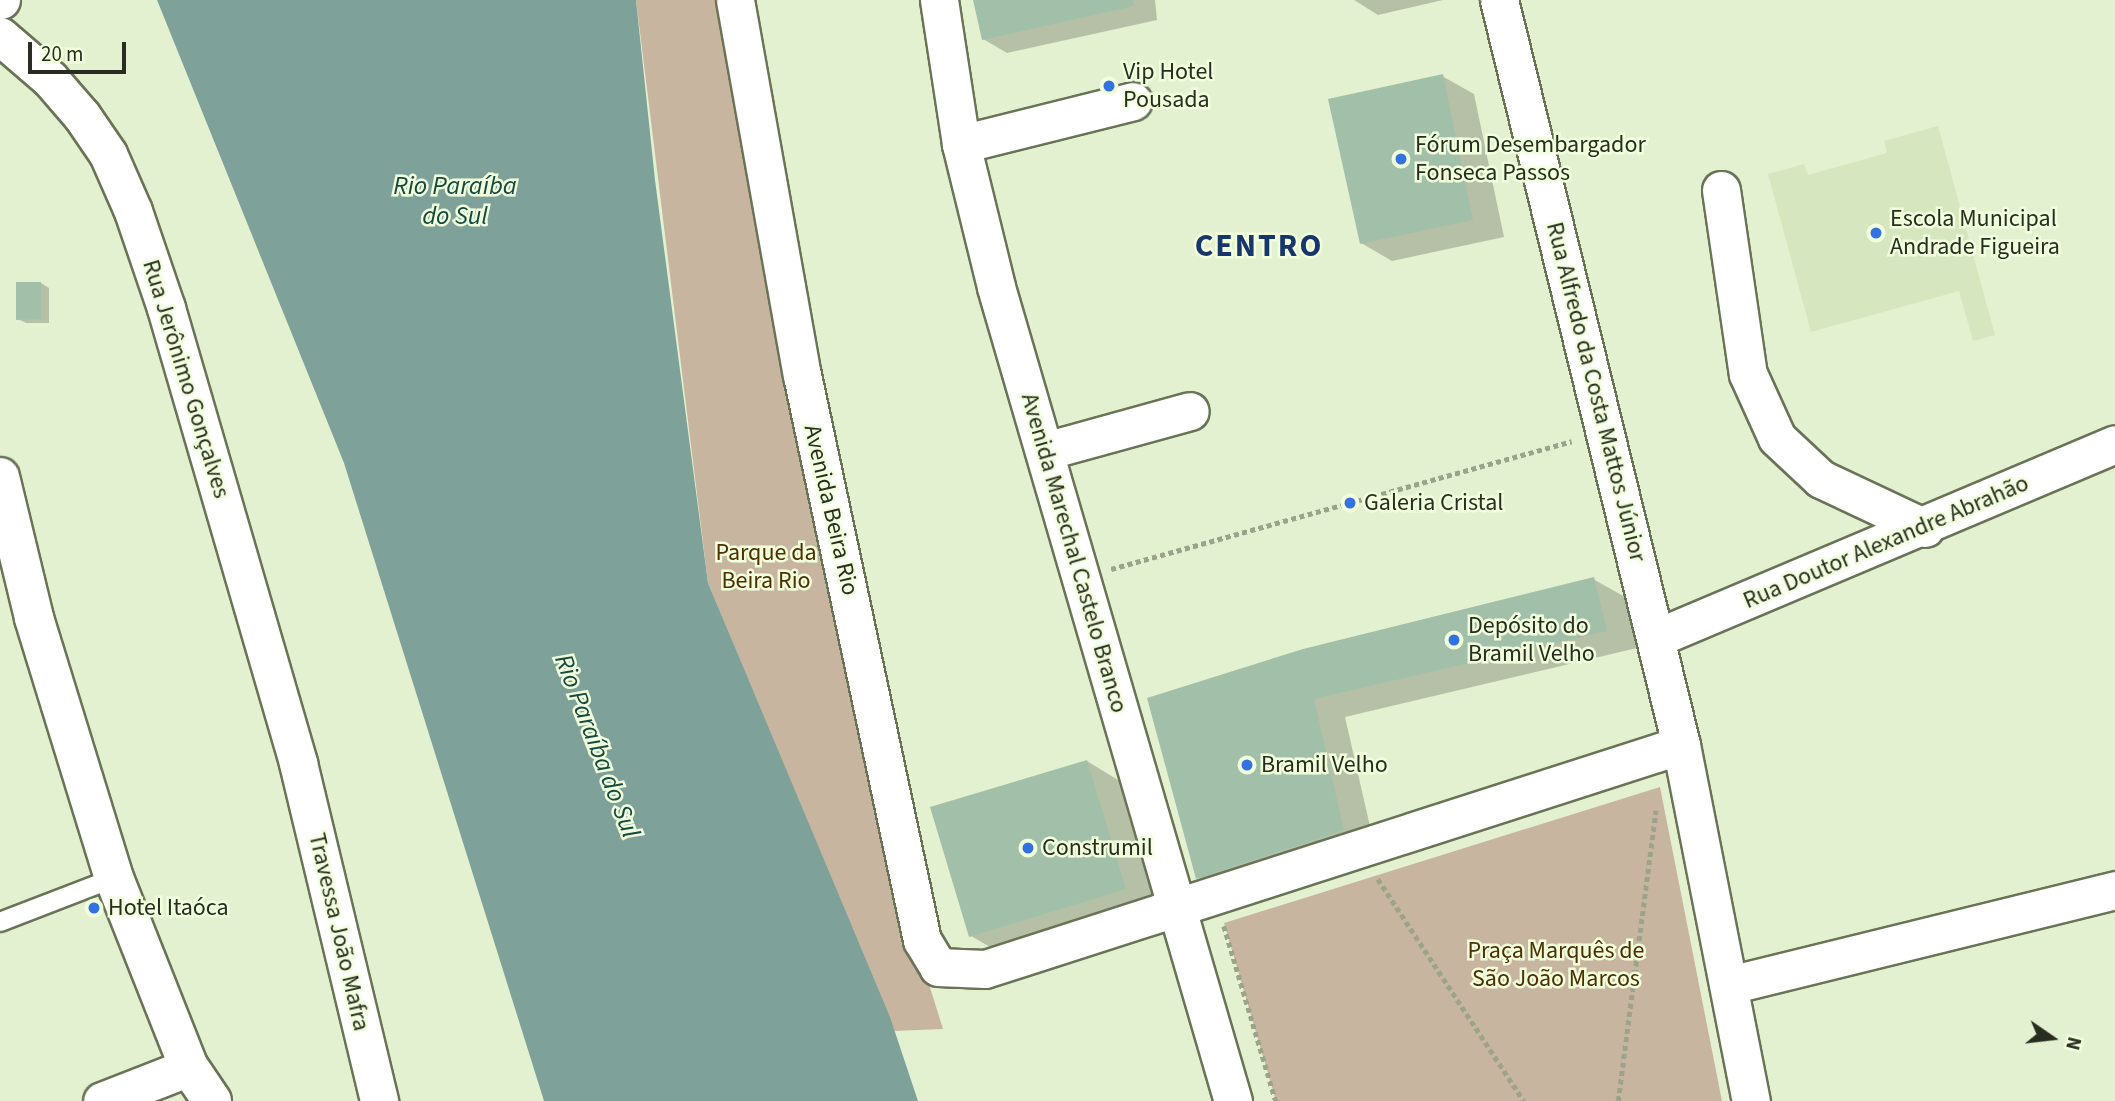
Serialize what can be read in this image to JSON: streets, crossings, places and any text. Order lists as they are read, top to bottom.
{
  "streets": {
    "street": [
      "Rua Jerônimo Gonçalves",
      "Rua Alfredo da Costa Mattos Júnior",
      "Avenida Beira Rio",
      "Rua Doutor Alexandre Abrahão",
      "Avenida Marechal Castelo Branco",
      "Travessa João Mafra"
    ]
  },
  "crossings": [
    ["Rua Jerônimo Gonçalves", "Travessa João Mafra"],
    ["Rua Alfredo da Costa Mattos Júnior", "Rua Doutor Alexandre Abrahão"],
    ["Avenida Beira Rio", "Avenida Marechal Castelo Branco"]
  ],
  "districts": ["CENTRO"],
  "water": ["Rio Paraíba do Sul"],
  "parks": ["Parque da Beira Rio", "Praça Marquês de São João Marcos"],
  "places": [
    "Vip Hotel Pousada",
    "Fórum Desembargador Fonseca Passos",
    "Escola Municipal Andrade Figueira",
    "Galeria Cristal",
    "Depósito do Bramil Velho",
    "Bramil Velho",
    "Construmil",
    "Hotel Itaóca"
  ],
  "scale_bar": "20 m",
  "north": "right"
}
